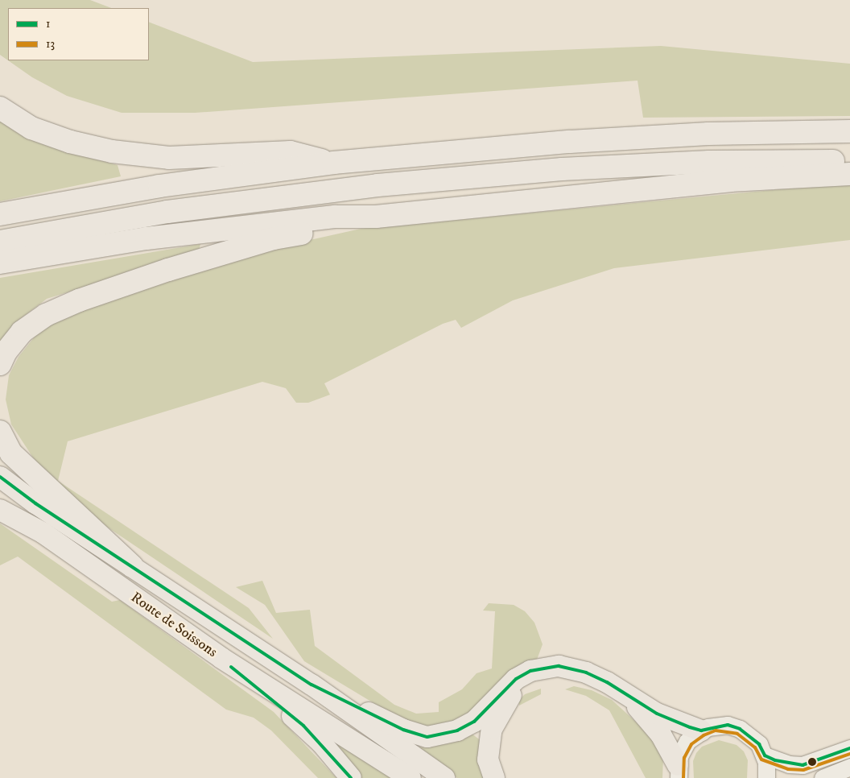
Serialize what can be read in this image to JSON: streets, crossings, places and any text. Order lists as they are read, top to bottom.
{
  "streets": {
    "main road": ["Route de Soissons"]
  },
  "lines": ["transit line 1", "transit line 13"],
  "legend": ["1", "13"]
}
